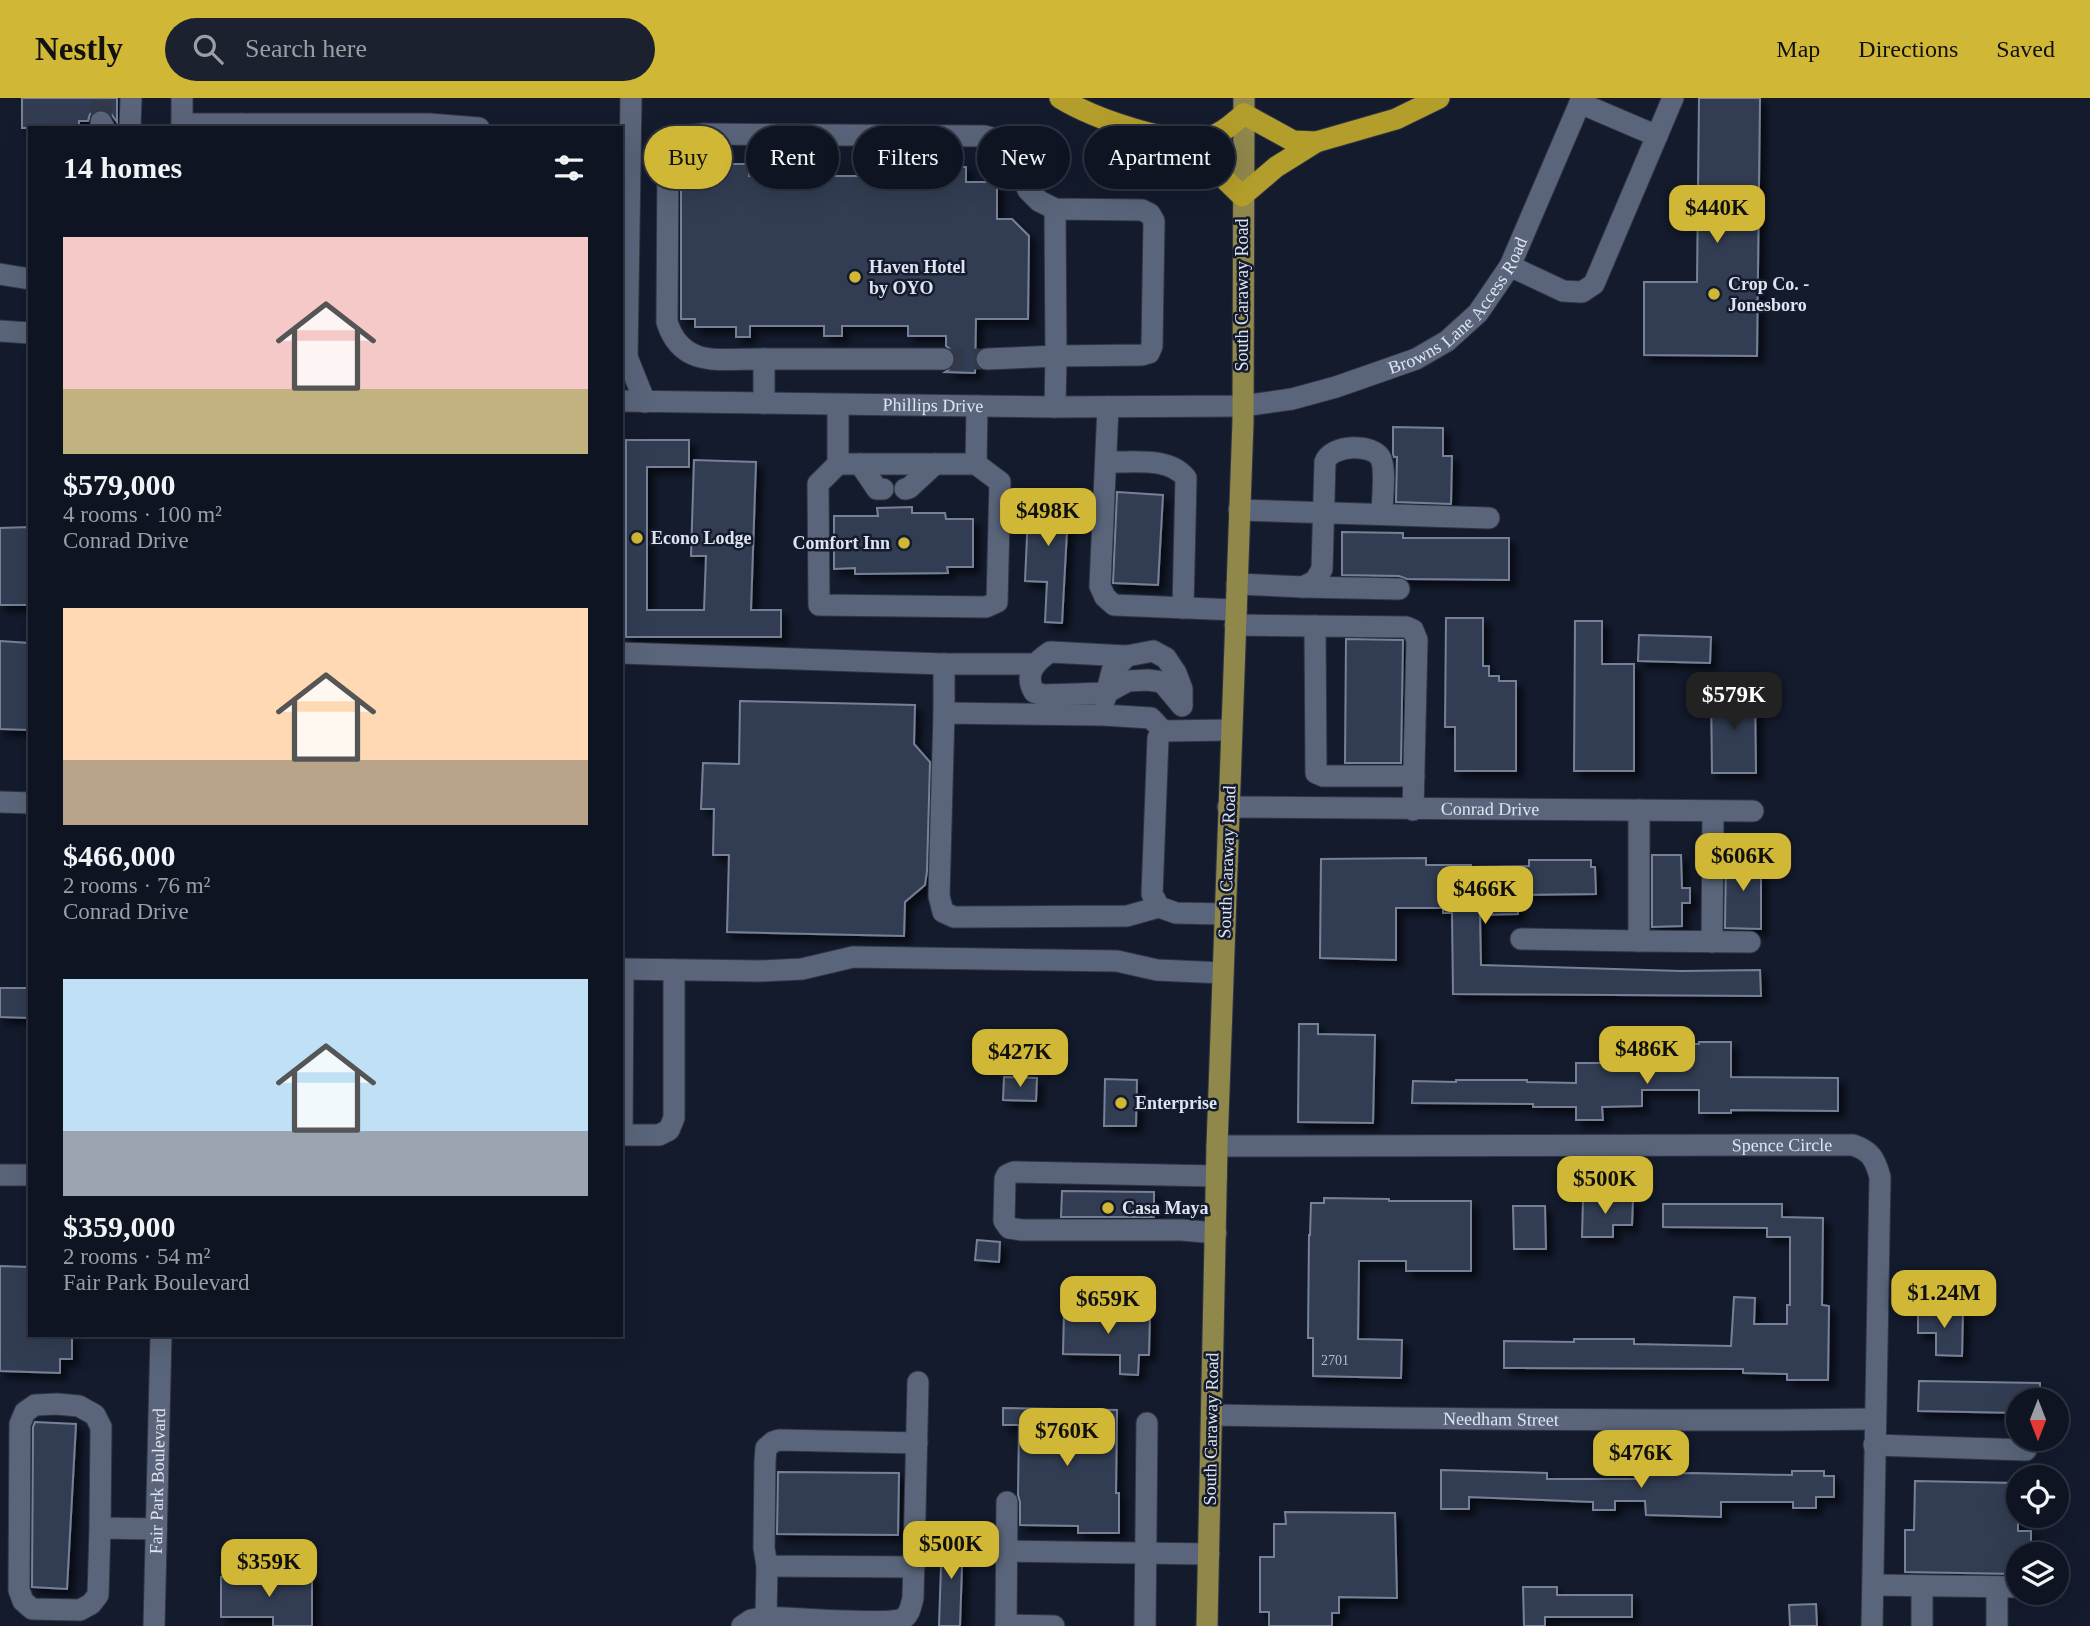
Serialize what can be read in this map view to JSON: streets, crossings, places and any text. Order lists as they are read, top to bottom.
{
  "streets": {
    "main road": ["South Caraway Road"],
    "street": [
      "Browns Lane Access Road",
      "Phillips Drive",
      "Conrad Drive",
      "Spence Circle",
      "Needham Street",
      "Fair Park Boulevard"
    ]
  },
  "crossings": [
    ["South Caraway Road", "Browns Lane Access Road"],
    ["South Caraway Road", "Phillips Drive"],
    ["South Caraway Road", "Conrad Drive"],
    ["South Caraway Road", "Spence Circle"],
    ["South Caraway Road", "Needham Street"],
    ["Browns Lane Access Road", "Phillips Drive"],
    ["Spence Circle", "Needham Street"]
  ],
  "places": [
    "Haven Hotel by OYO",
    "Crop Co. - Jonesboro",
    "Econo Lodge",
    "Comfort Inn",
    "Enterprise",
    "Casa Maya"
  ],
  "house_numbers": ["2701"],
  "north": "bottom",
  "page": {
    "header": "Nestly",
    "search": "Search here",
    "nav": ["Map", "Directions", "Saved"],
    "chip": [
      "Buy",
      "Rent",
      "Filters",
      "New",
      "Apartment"
    ],
    "heading": "14 homes",
    "price": [
      "$440K",
      "$498K",
      "$579K",
      "$606K",
      "$466K",
      "$486K",
      "$427K",
      "$500K",
      "$1.24M",
      "$659K",
      "$760K",
      "$476K",
      "$500K",
      "$359K"
    ],
    "list": [
      {
        "name": "$579,000",
        "note": "4 rooms · 100 m² · Conrad Drive"
      },
      {
        "name": "$466,000",
        "note": "2 rooms · 76 m² · Conrad Drive"
      },
      {
        "name": "$359,000",
        "note": "2 rooms · 54 m² · Fair Park Boulevard"
      }
    ]
  }
}
